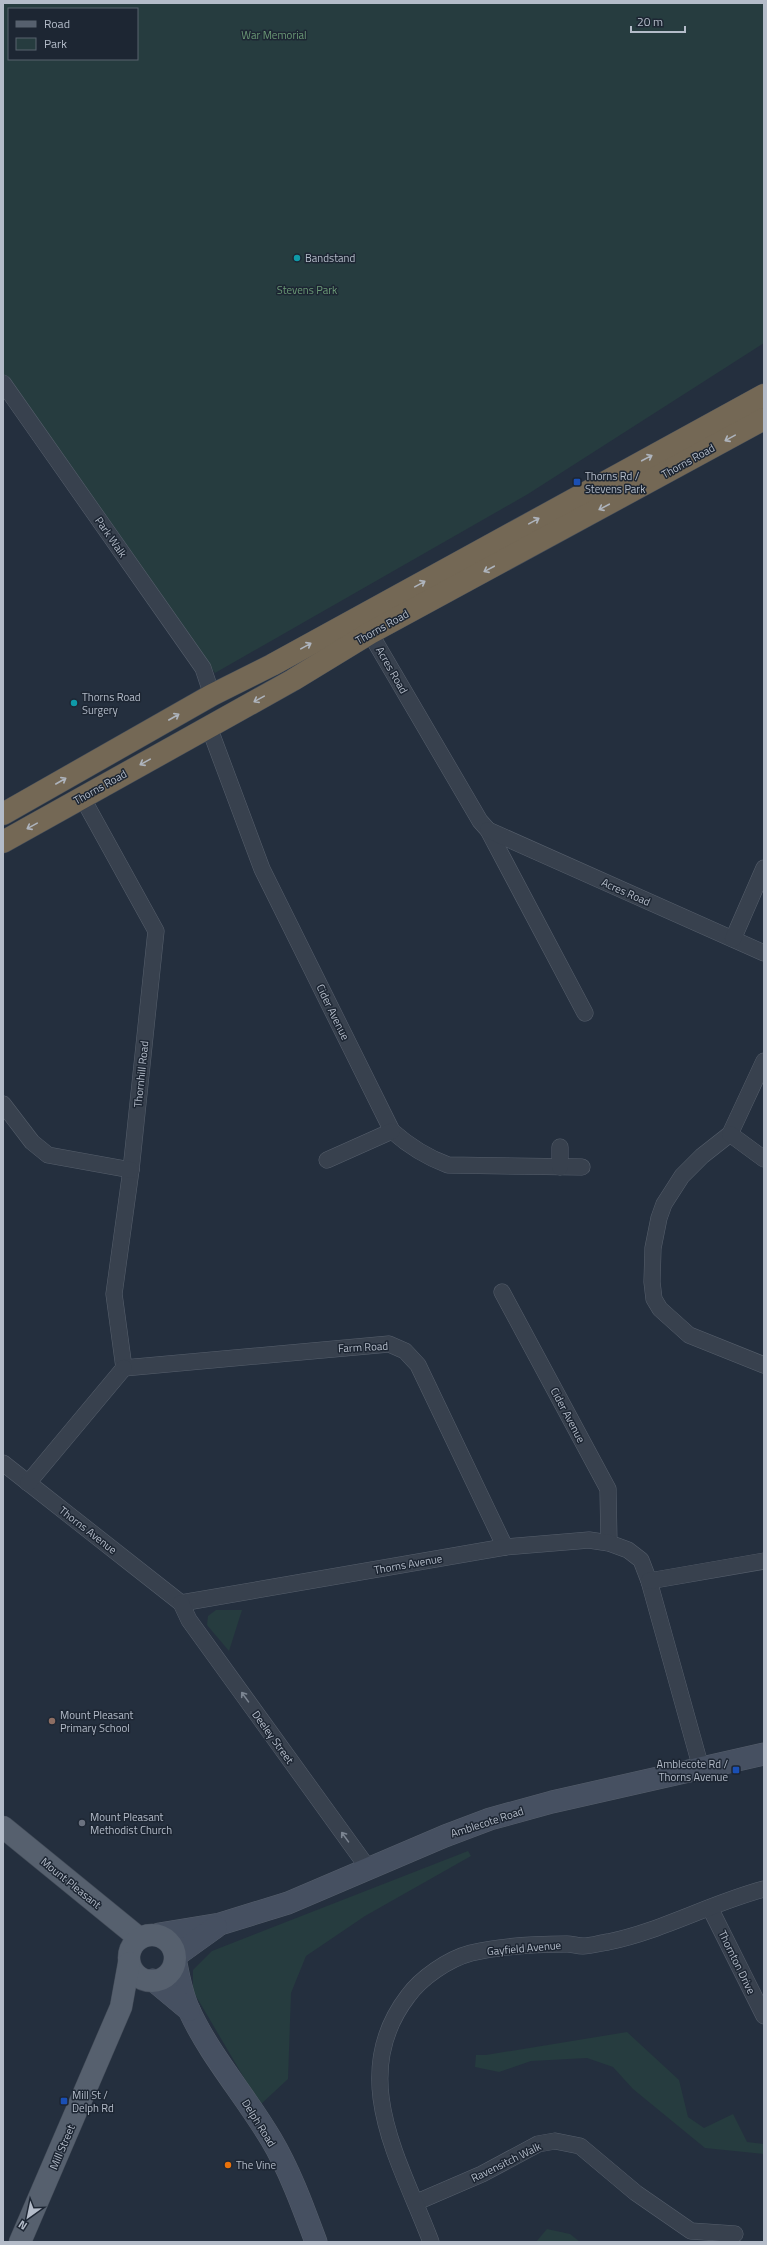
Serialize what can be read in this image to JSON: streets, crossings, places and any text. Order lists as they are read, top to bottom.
{
  "streets": {
    "highway": ["Thorns Road"],
    "main road": ["Mount Pleasant", "Mill Street"],
    "street": [
      "Park Walk",
      "Acres Road",
      "Cider Avenue",
      "Thornhill Road",
      "Farm Road",
      "Thorns Avenue",
      "Deeley Street",
      "Amblecote Road",
      "Gayfield Avenue",
      "Thornton Drive",
      "Delph Road",
      "Ravensitch Walk"
    ]
  },
  "crossings": [
    ["Thorns Road", "Park Walk"],
    ["Thorns Road", "Acres Road"],
    ["Thorns Road", "Cider Avenue"],
    ["Thorns Road", "Thornhill Road"],
    ["Cider Avenue", "Thorns Avenue"],
    ["Thornhill Road", "Farm Road"],
    ["Farm Road", "Thorns Avenue"],
    ["Thorns Avenue", "Deeley Street"],
    ["Thorns Avenue", "Amblecote Road"],
    ["Deeley Street", "Amblecote Road"],
    ["Amblecote Road", "Mount Pleasant"],
    ["Amblecote Road", "Delph Road"],
    ["Amblecote Road", "Mill Street"],
    ["Mount Pleasant", "Delph Road"],
    ["Mount Pleasant", "Mill Street"],
    ["Gayfield Avenue", "Thornton Drive"],
    ["Gayfield Avenue", "Ravensitch Walk"],
    ["Delph Road", "Mill Street"]
  ],
  "one_way": ["Deeley Street"],
  "parks": ["War Memorial", "Stevens Park"],
  "places": {
    "other": [
      "Bandstand",
      "Thorns Road Surgery",
      "Mount Pleasant Primary School",
      "Mount Pleasant Methodist Church",
      "The Vine"
    ],
    "transit": ["Thorns Rd / Stevens Park", "Amblecote Rd / Thorns Avenue", "Mill St / Delph Rd"]
  },
  "legend": ["Road", "Park"],
  "scale_bar": "20 m",
  "north": "bottom left"
}
